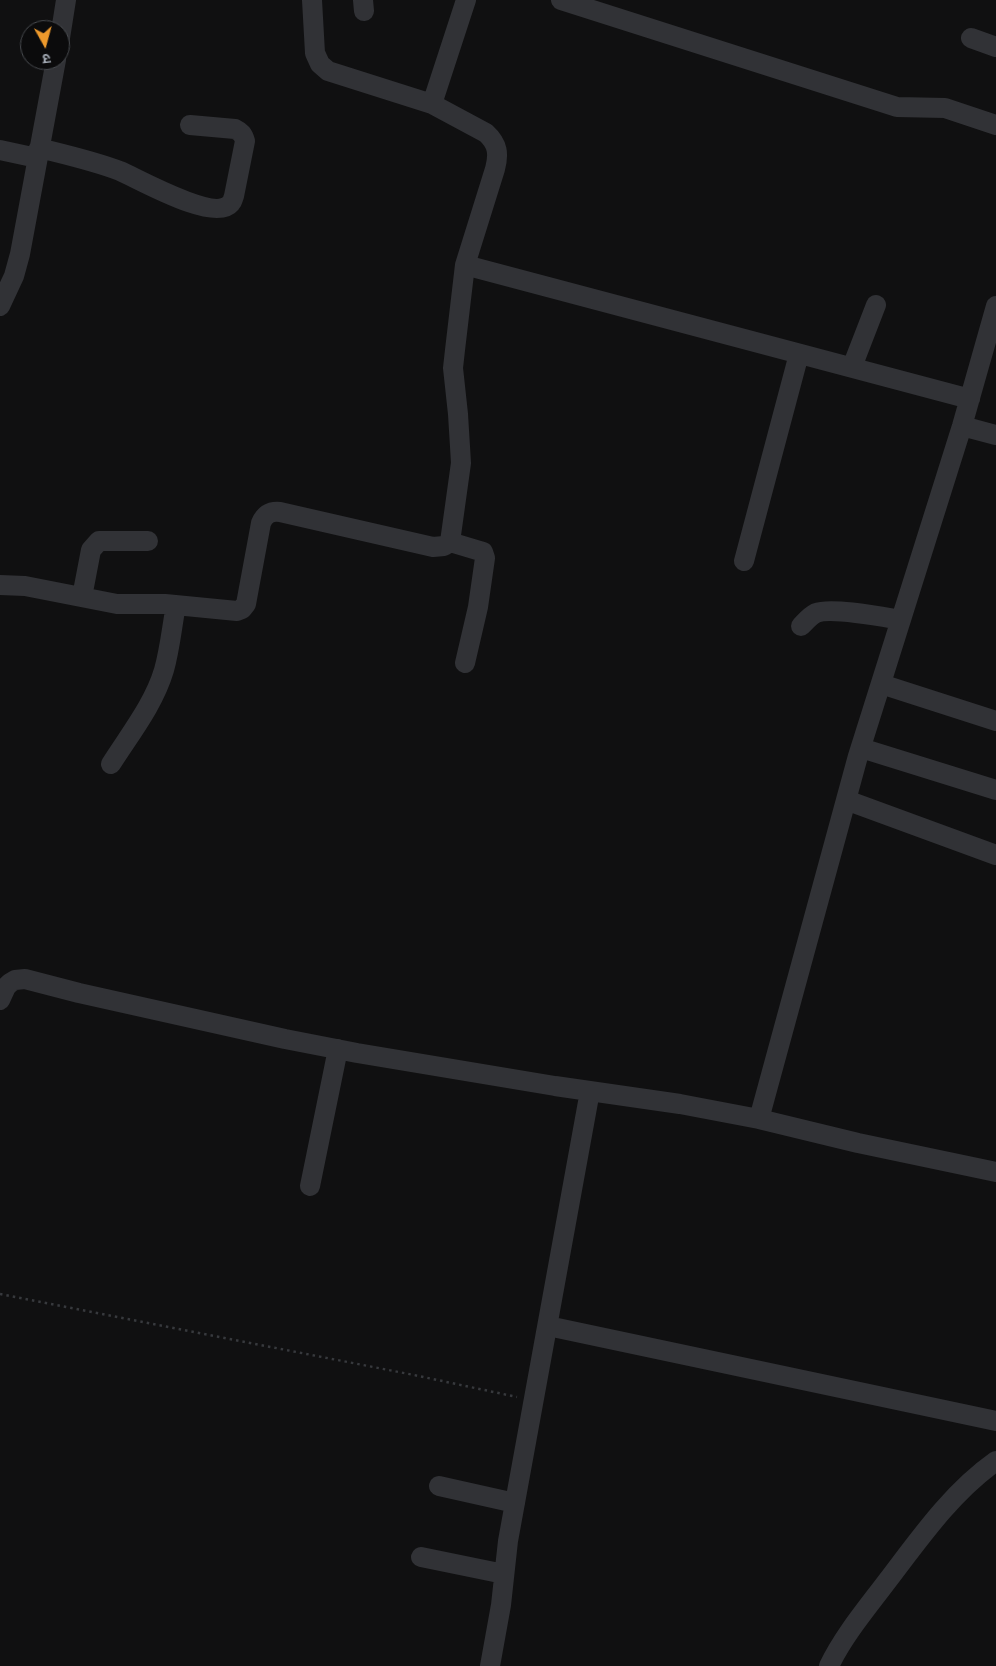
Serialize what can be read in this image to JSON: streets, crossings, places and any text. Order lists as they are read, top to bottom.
{
  "north": "bottom"
}
